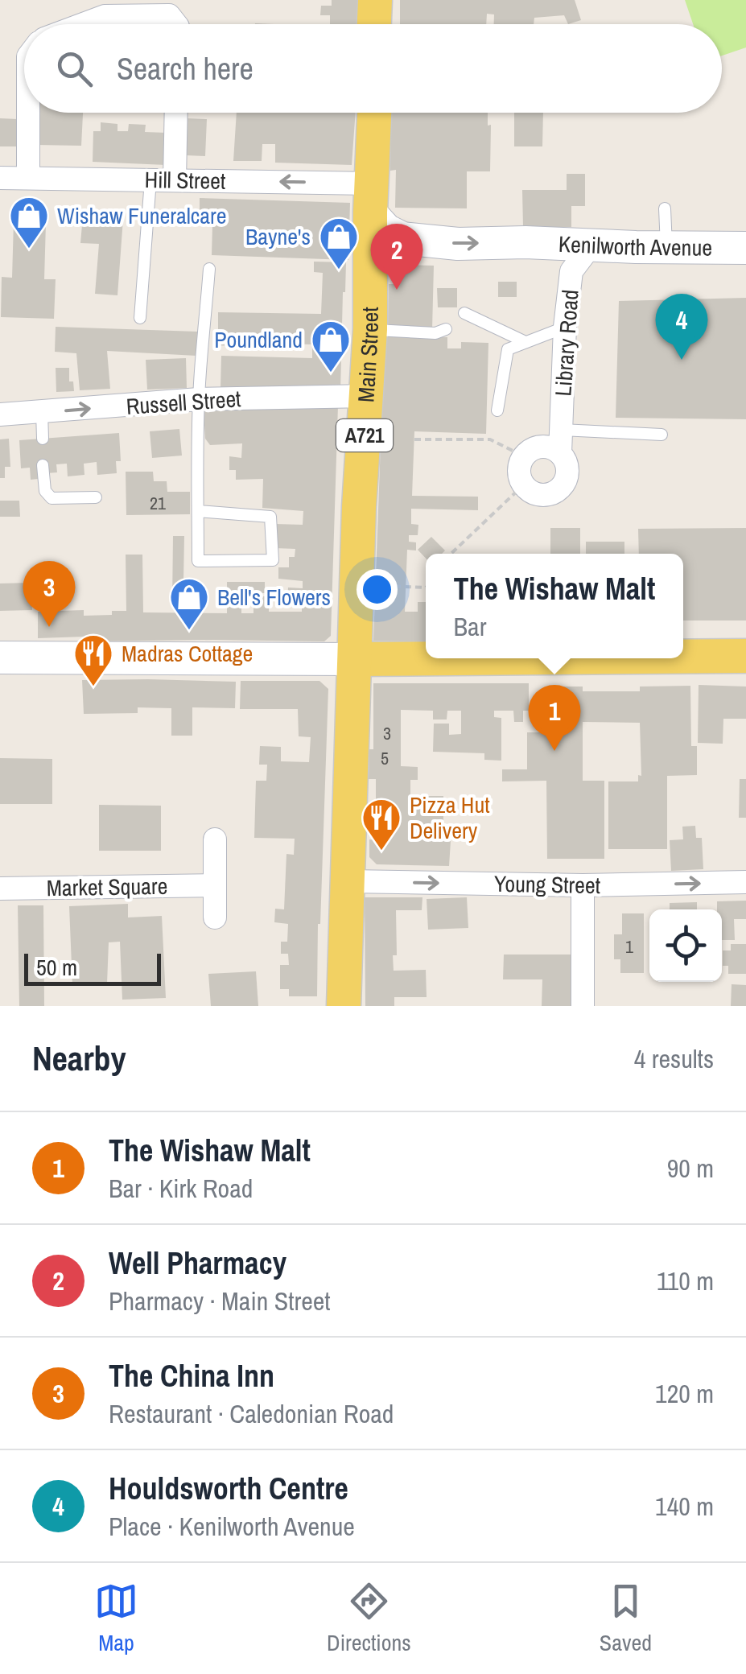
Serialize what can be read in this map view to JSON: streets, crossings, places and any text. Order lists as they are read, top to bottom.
{
  "streets": {
    "main road": ["Kenilworth Avenue", "Main Street", "A721"],
    "street": [
      "Hill Street",
      "Library Road",
      "Russell Street",
      "Young Street",
      "Market Square"
    ]
  },
  "crossings": [
    ["Hill Street", "Kenilworth Avenue"],
    ["Hill Street", "Main Street"],
    ["Kenilworth Avenue", "Library Road"],
    ["Kenilworth Avenue", "Main Street"],
    ["Main Street", "Russell Street"],
    ["Main Street", "A721"],
    ["A721", "Young Street"]
  ],
  "one_way": [
    "Hill Street",
    "Kenilworth Avenue",
    "Russell Street",
    "Young Street"
  ],
  "places": {
    "shop": [
      "Wishaw Funeralcare",
      "Bayne's",
      "Poundland",
      "Bell's Flowers"
    ],
    "restaurant": ["Madras Cottage", "Pizza Hut Delivery"]
  },
  "house_numbers": [
    "21",
    "3",
    "5",
    "1"
  ],
  "scale_bar": "50 m",
  "page": {
    "search": "Search here",
    "pins": [
      "2",
      "4",
      "3",
      "1"
    ],
    "popup": ["The Wishaw Malt", "Bar"],
    "scale": "50 m",
    "heading": ["Nearby", "4 results"],
    "list": [
      {
        "mark": "1",
        "name": "The Wishaw Malt",
        "note": "Bar · Kirk Road",
        "value": "90 m"
      },
      {
        "mark": "2",
        "name": "Well Pharmacy",
        "note": "Pharmacy · Main Street",
        "value": "110 m"
      },
      {
        "mark": "3",
        "name": "The China Inn",
        "note": "Restaurant · Caledonian Road",
        "value": "120 m"
      },
      {
        "mark": "4",
        "name": "Houldsworth Centre",
        "note": "Place · Kenilworth Avenue",
        "value": "140 m"
      }
    ],
    "nav": ["Map", "Directions", "Saved"]
  }
}
